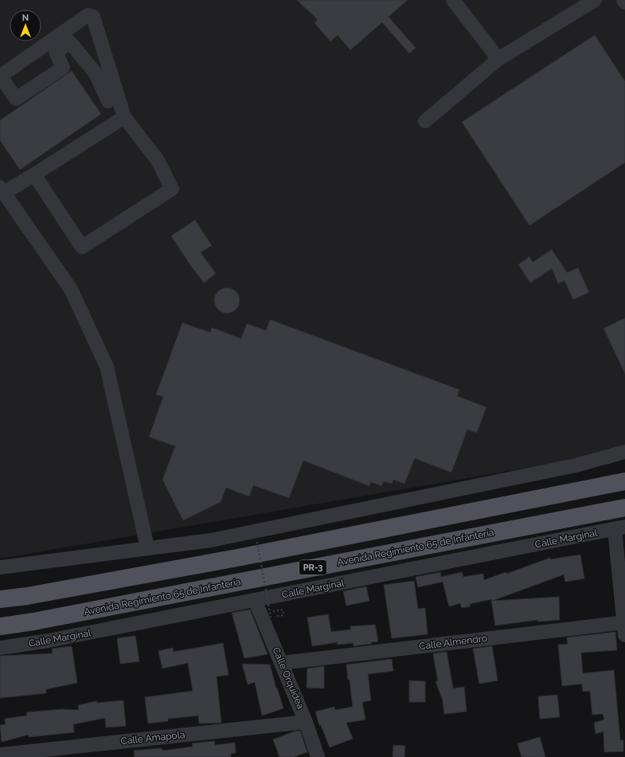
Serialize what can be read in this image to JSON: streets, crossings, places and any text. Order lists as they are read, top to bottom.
{
  "streets": {
    "main road": ["Avenida Regimiento 65 de Infantería", "PR-3"],
    "street": [
      "Calle Marginal",
      "Calle Almendro",
      "Calle Orquídea",
      "Calle Amapola"
    ]
  },
  "crossings": [
    ["Calle Marginal", "Calle Orquídea"],
    ["Calle Almendro", "Calle Orquídea"],
    ["Calle Orquídea", "Calle Amapola"]
  ],
  "north": "top"
}
